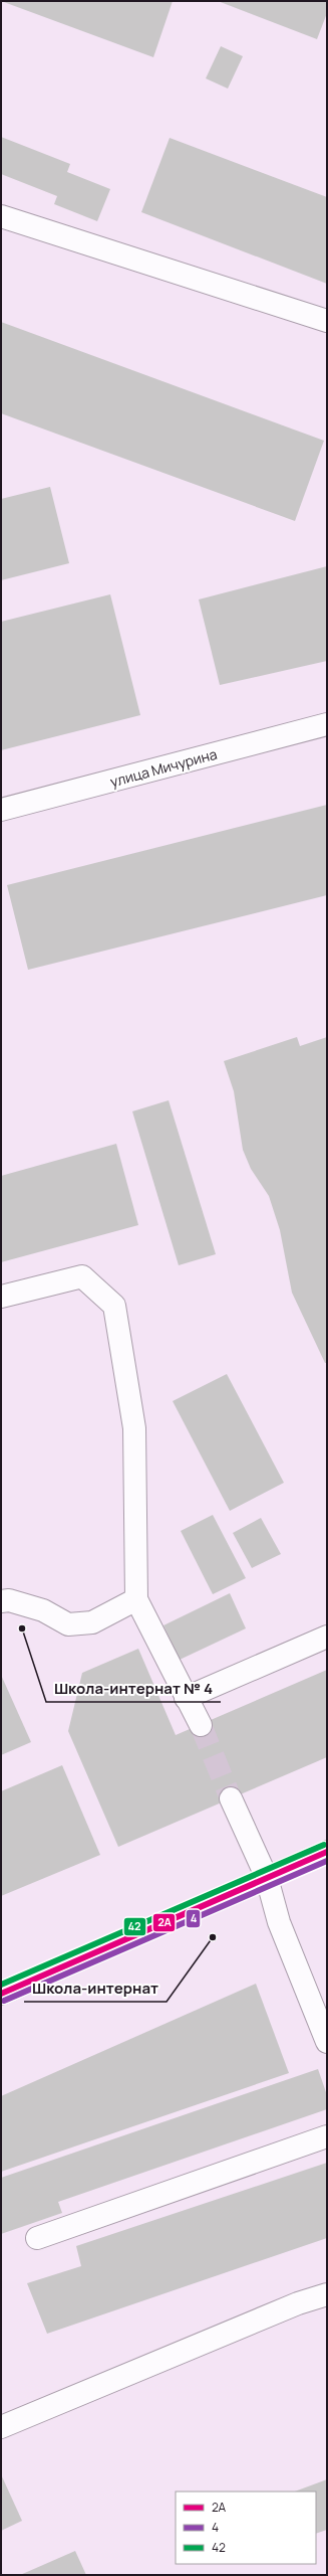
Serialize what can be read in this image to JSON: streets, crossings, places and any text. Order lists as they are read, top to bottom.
{
  "streets": {
    "main road": ["улица Мичурина"]
  },
  "places": ["Школа-интернат № 4", "Школа-интернат"],
  "lines": ["transit line 42", "transit line 2А", "transit line 4"],
  "legend": ["2А", "4", "42"]
}
